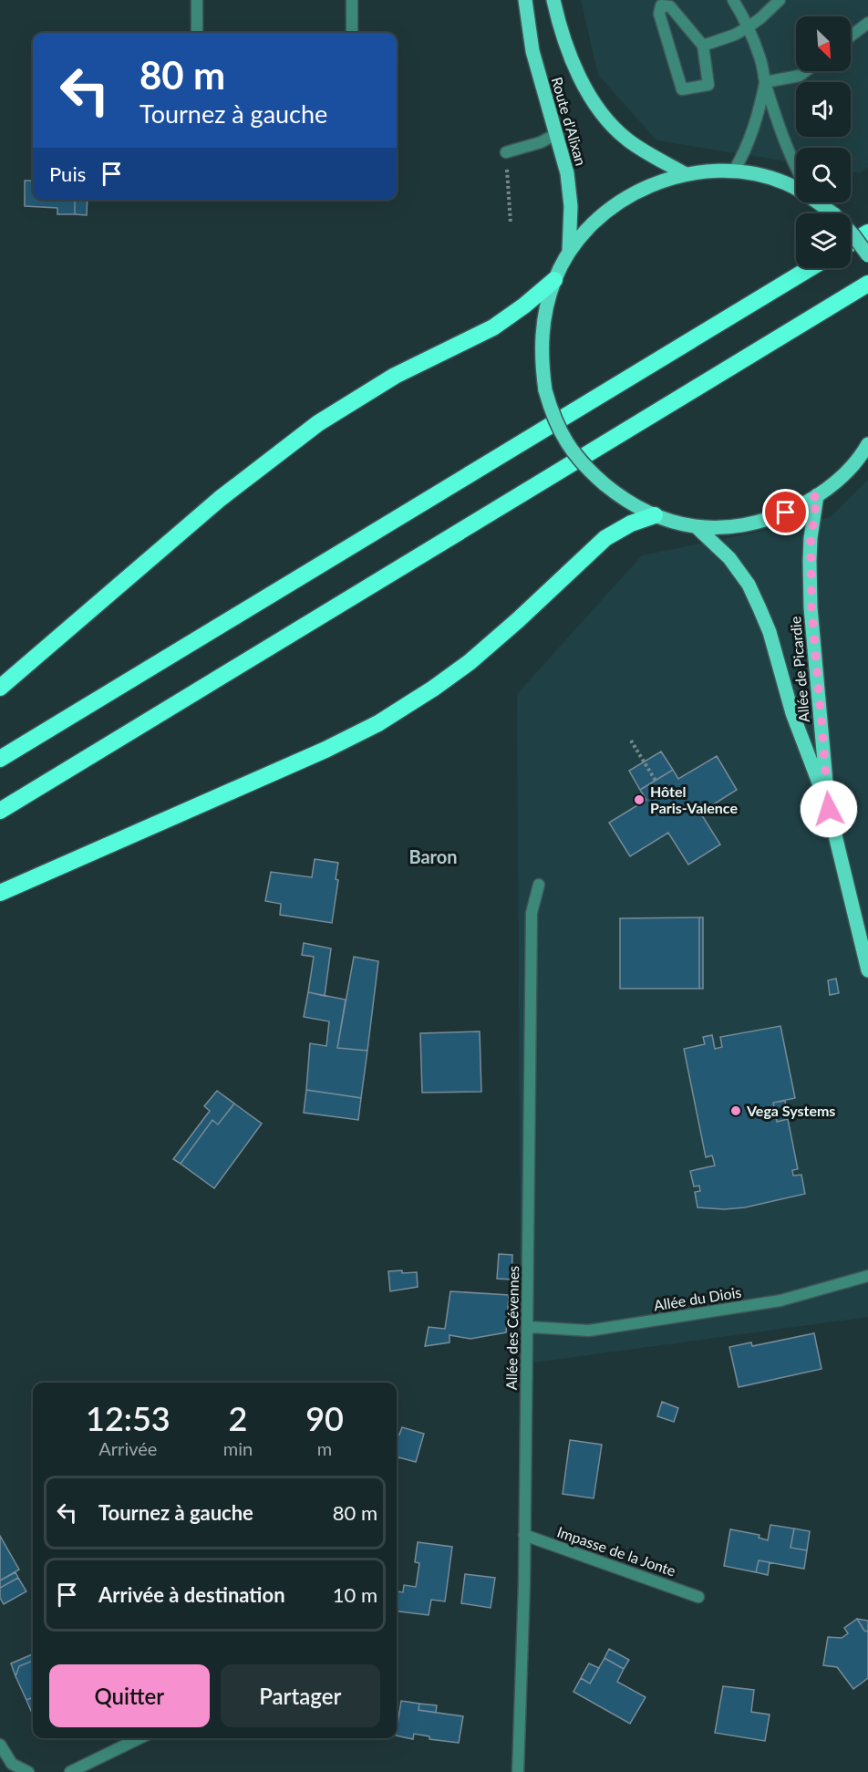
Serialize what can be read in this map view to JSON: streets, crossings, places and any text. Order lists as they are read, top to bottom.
{
  "streets": {
    "main road": ["Route d'Alixan", "Allée de Picardie"],
    "street": ["Allée du Diois", "Allée des Cévennes", "Impasse de la Jonte"]
  },
  "crossings": [
    ["Allée du Diois", "Allée des Cévennes"],
    ["Allée des Cévennes", "Impasse de la Jonte"]
  ],
  "districts": ["Baron"],
  "places": ["Hôtel Paris-Valence", "Vega Systems"],
  "north": "bottom right",
  "page": {
    "turn": ["80 m", "Tournez à gauche"],
    "then": "Puis",
    "eta": [
      "12:53",
      "Arrivée",
      "2",
      "min",
      "90",
      "m"
    ],
    "list": [
      {
        "name": "Tournez à gauche",
        "value": "80 m"
      },
      {
        "name": "Arrivée à destination",
        "value": "10 m"
      }
    ],
    "buttons": ["Quitter", "Partager"]
  }
}
